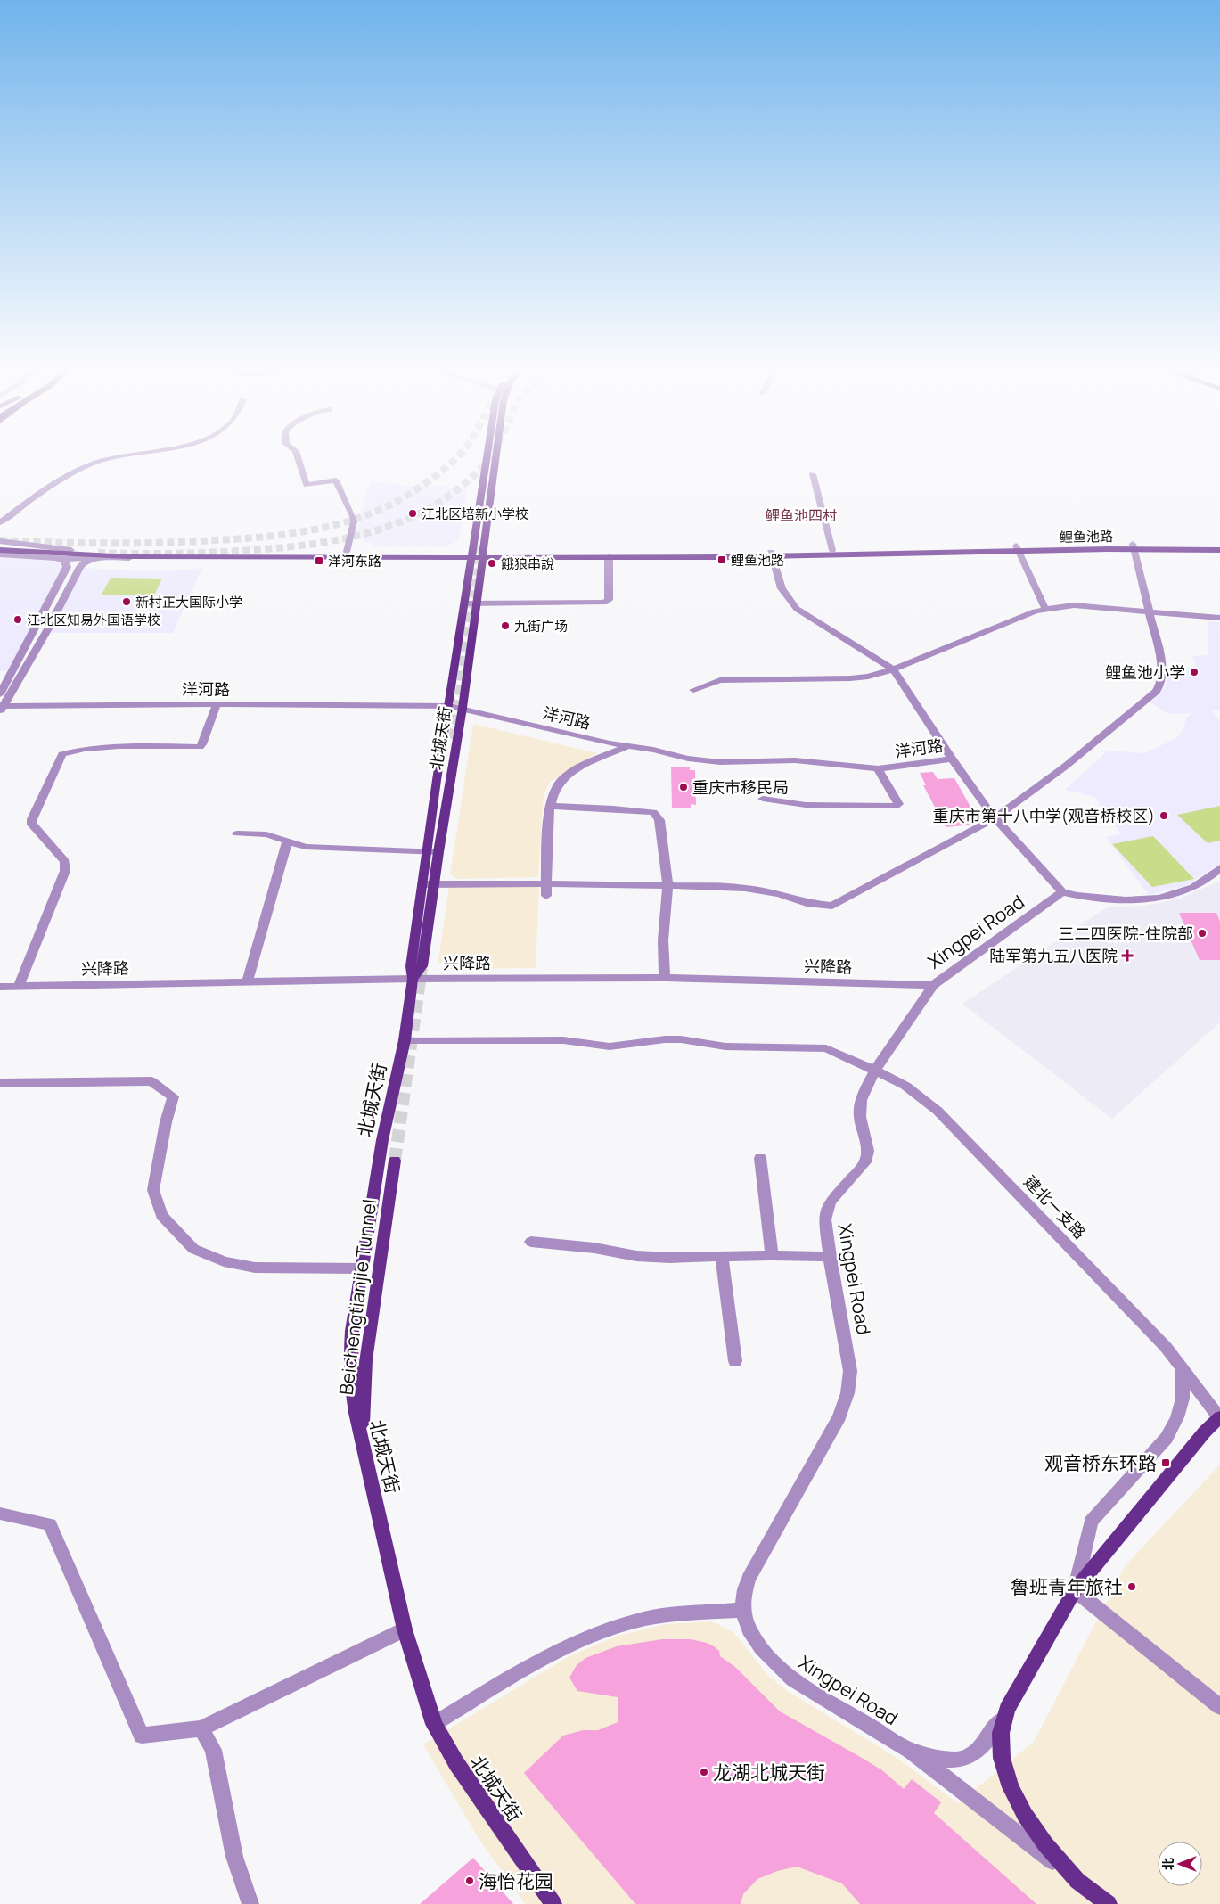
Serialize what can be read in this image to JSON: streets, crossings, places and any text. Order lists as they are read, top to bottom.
{
  "streets": {
    "main road": ["鲤鱼池路", "北城天街", "Beichengtianjie Tunnel"],
    "street": [
      "洋河路",
      "Xingpei Road",
      "兴降路",
      "建北一支路"
    ]
  },
  "crossings": [
    ["鲤鱼池路", "北城天街"],
    ["洋河路", "北城天街"],
    ["洋河路", "Xingpei Road"],
    ["北城天街", "兴降路"],
    ["北城天街", "建北一支路"],
    ["北城天街", "Beichengtianjie Tunnel"],
    ["Xingpei Road", "兴降路"],
    ["Xingpei Road", "建北一支路"]
  ],
  "districts": ["鲤鱼池四村"],
  "places": {
    "other": [
      "江北区培新小学校",
      "餓狼串說",
      "新村正大国际小学",
      "江北区知易外国语学校",
      "九街广场",
      "鲤鱼池小学",
      "重庆市移民局",
      "重庆市第十八中学(观音桥校区)",
      "三二四医院-住院部",
      "魯班青年旅社",
      "龙湖北城天街",
      "海怡花园"
    ],
    "transit": ["鲤鱼池路", "洋河东路", "观音桥东环路"],
    "health": ["陆军第九五八医院"]
  },
  "north": "left"
}
